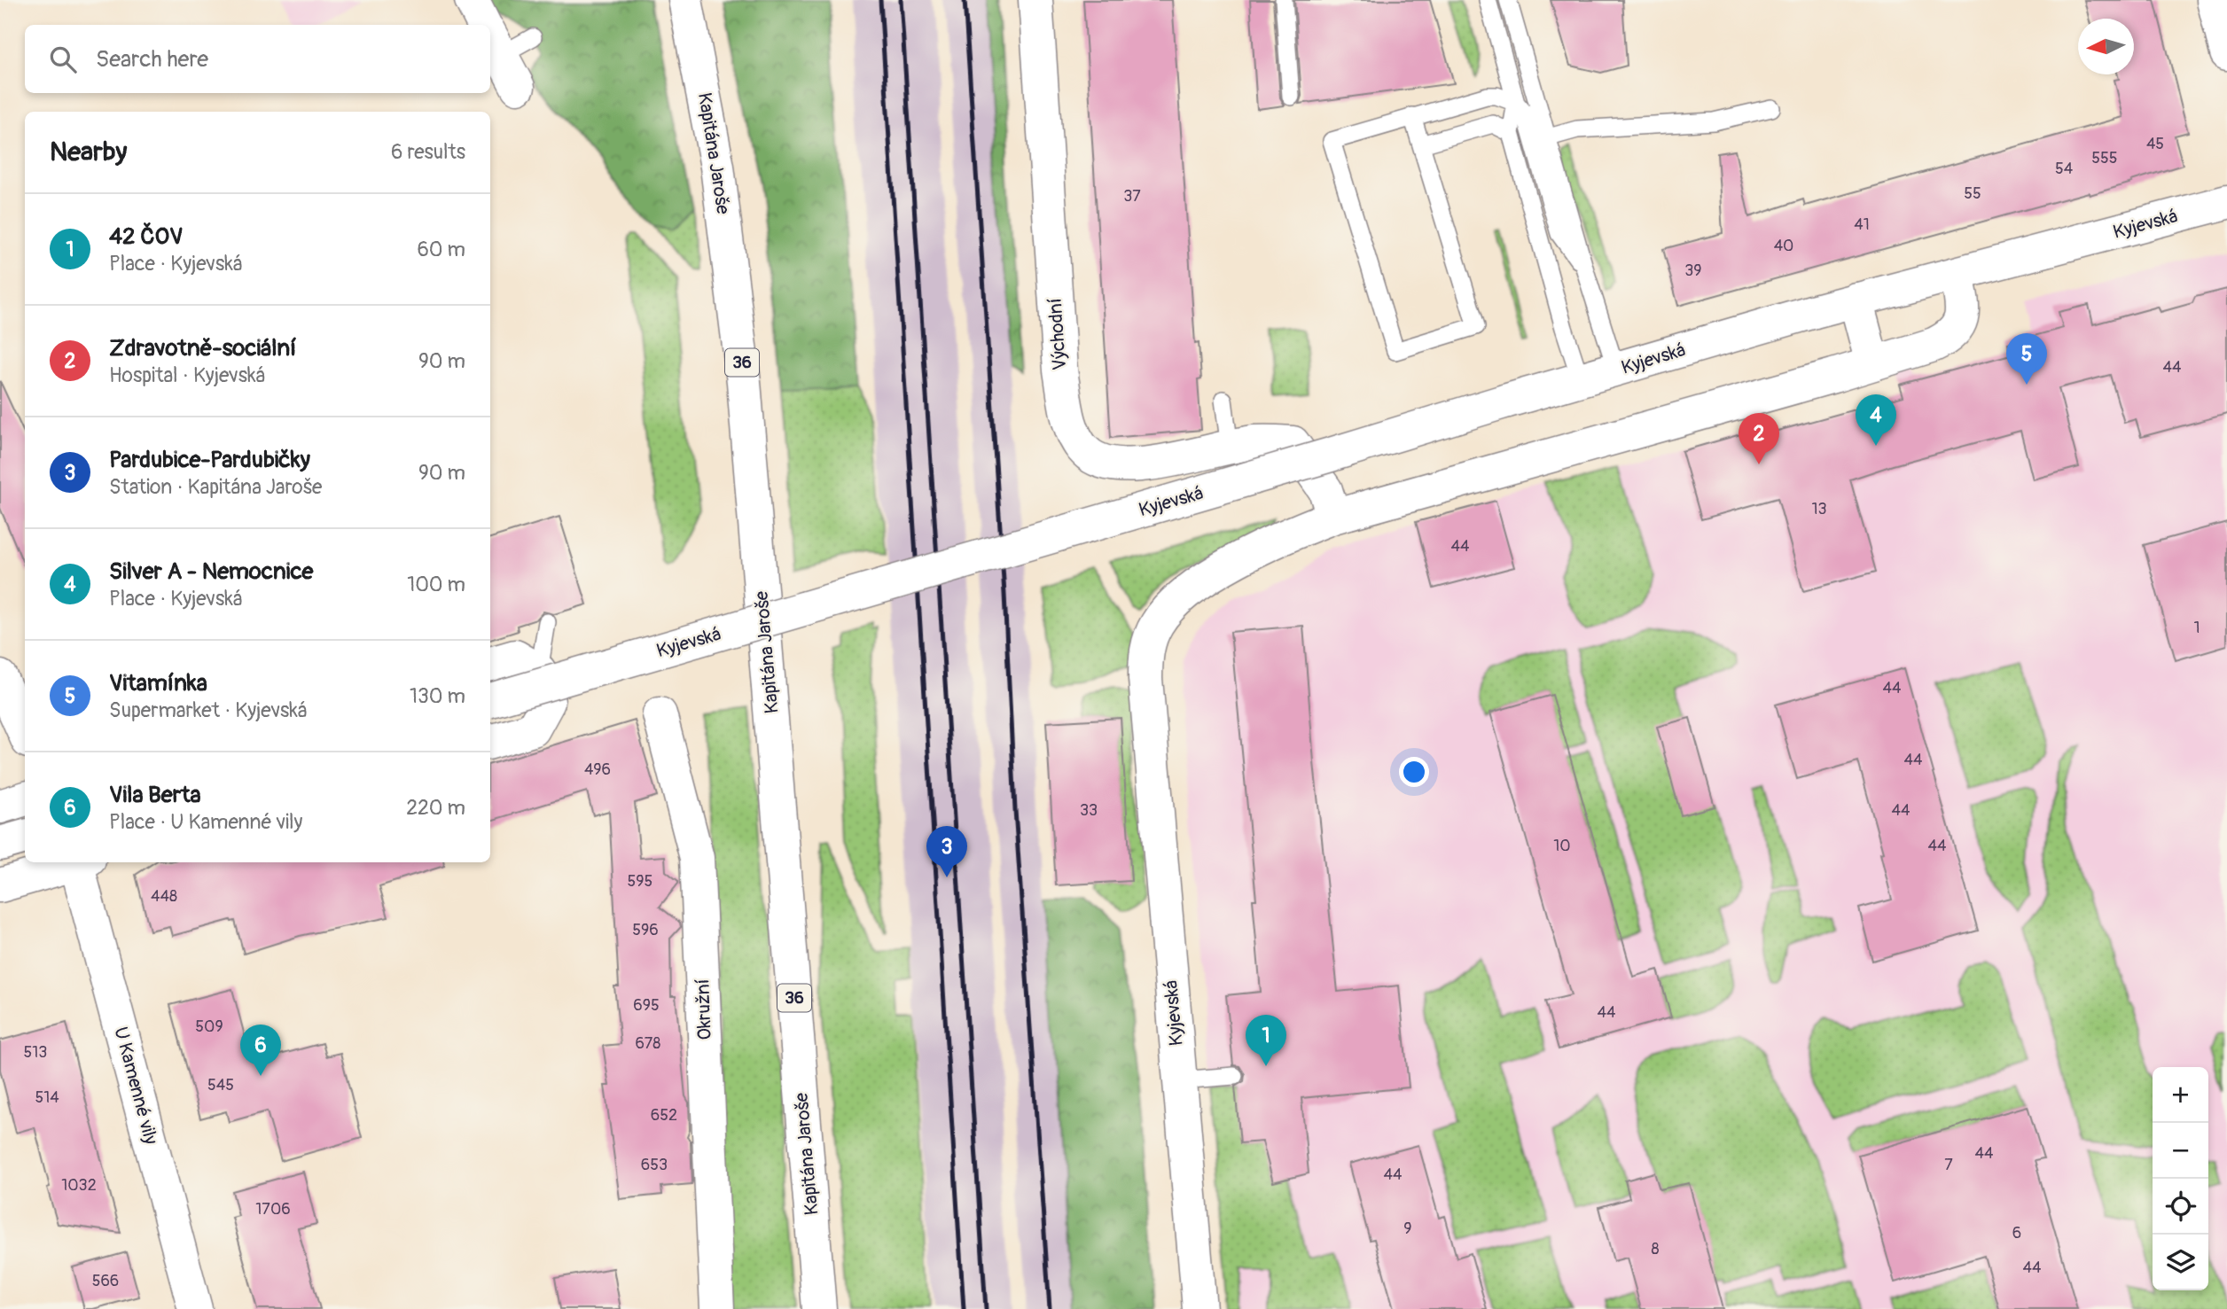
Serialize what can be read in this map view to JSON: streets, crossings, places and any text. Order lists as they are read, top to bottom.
{
  "streets": {
    "street": [
      "Kapitána Jaroše",
      "Kyjevská",
      "Východní",
      "36",
      "Okružní",
      "U Kamenné vily"
    ]
  },
  "crossings": [
    ["Kyjevská", "Východní"]
  ],
  "house_numbers": [
    "45",
    "555",
    "54",
    "55",
    "37",
    "41",
    "40",
    "39",
    "44",
    "13",
    "44",
    "1",
    "44",
    "44",
    "496",
    "33",
    "44",
    "10",
    "44",
    "595",
    "448",
    "596",
    "695",
    "44",
    "509",
    "678",
    "513",
    "545",
    "514",
    "652",
    "44",
    "653",
    "7",
    "44",
    "1032",
    "1706",
    "9",
    "6",
    "8",
    "44",
    "566"
  ],
  "north": "left",
  "page": {
    "search": "Search here",
    "heading": ["Nearby", "6 results"],
    "list": [
      {
        "mark": "1",
        "name": "42 ČOV",
        "note": "Place · Kyjevská",
        "value": "60 m"
      },
      {
        "mark": "2",
        "name": "Zdravotně-sociální",
        "note": "Hospital · Kyjevská",
        "value": "90 m"
      },
      {
        "mark": "3",
        "name": "Pardubice-Pardubičky",
        "note": "Station · Kapitána Jaroše",
        "value": "90 m"
      },
      {
        "mark": "4",
        "name": "Silver A - Nemocnice",
        "note": "Place · Kyjevská",
        "value": "100 m"
      },
      {
        "mark": "5",
        "name": "Vitamínka",
        "note": "Supermarket · Kyjevská",
        "value": "130 m"
      },
      {
        "mark": "6",
        "name": "Vila Berta",
        "note": "Place · U Kamenné vily",
        "value": "220 m"
      }
    ],
    "pins": [
      "5",
      "4",
      "2",
      "3",
      "1",
      "6"
    ],
    "map_buttons": ["+", "−"]
  }
}
